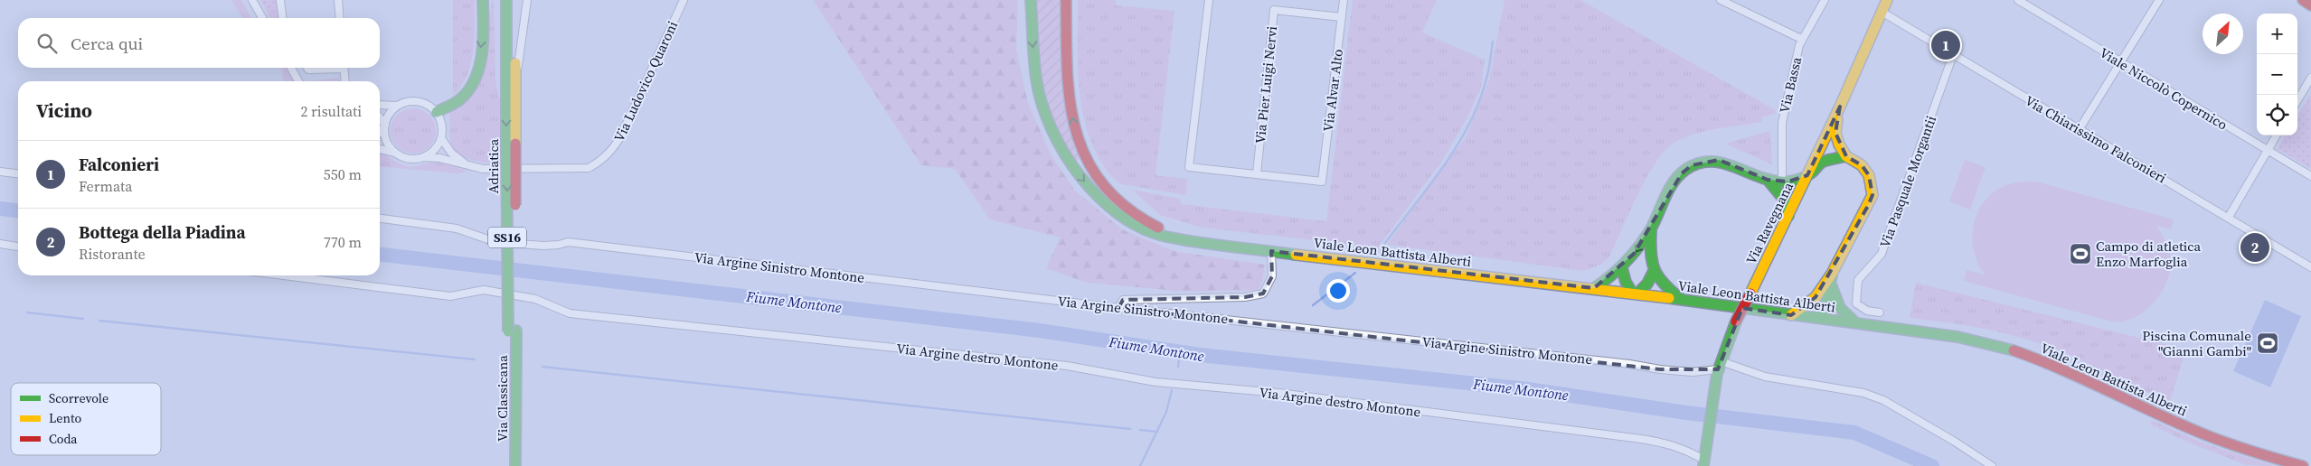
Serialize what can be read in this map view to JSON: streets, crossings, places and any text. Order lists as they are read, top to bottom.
{
  "streets": {
    "main road": [
      "Adriatica",
      "Via Ravegnana",
      "SS16",
      "Viale Leon Battista Alberti",
      "Via Classicana"
    ],
    "street": [
      "Via Ludovico Quaroni",
      "Via Pier Luigi Nervi",
      "Via Bassa",
      "Viale Niccolò Copernico",
      "Via Alvar Alto",
      "Via Chiarissimo Falconieri",
      "Via Pasquale Morgantii",
      "Via Argine Sinistro Montone",
      "Via Argine destro Montone"
    ]
  },
  "crossings": [
    ["Via Pier Luigi Nervi", "Via Alvar Alto"],
    ["Via Chiarissimo Falconieri", "Via Pasquale Morgantii"],
    ["Via Chiarissimo Falconieri", "Via Ravegnana"],
    ["Adriatica", "SS16"],
    ["Adriatica", "Via Classicana"],
    ["Via Ravegnana", "Via Argine Sinistro Montone"],
    ["Via Ravegnana", "Via Argine destro Montone"]
  ],
  "water": ["Fiume Montone"],
  "places": {
    "sports": ["Campo di atletica Enzo Marfoglia", "Piscina Comunale \"Gianni Gambi\""]
  },
  "legend": ["Scorrevole", "Lento", "Coda"],
  "north": "top right",
  "page": {
    "map_buttons": ["+", "−"],
    "search": "Cerca qui",
    "pins": ["1", "2"],
    "heading": ["Vicino", "2 risultati"],
    "list": [
      {
        "mark": "1",
        "name": "Falconieri",
        "note": "Fermata",
        "value": "550 m"
      },
      {
        "mark": "2",
        "name": "Bottega della Piadina",
        "note": "Ristorante",
        "value": "770 m"
      }
    ]
  }
}
